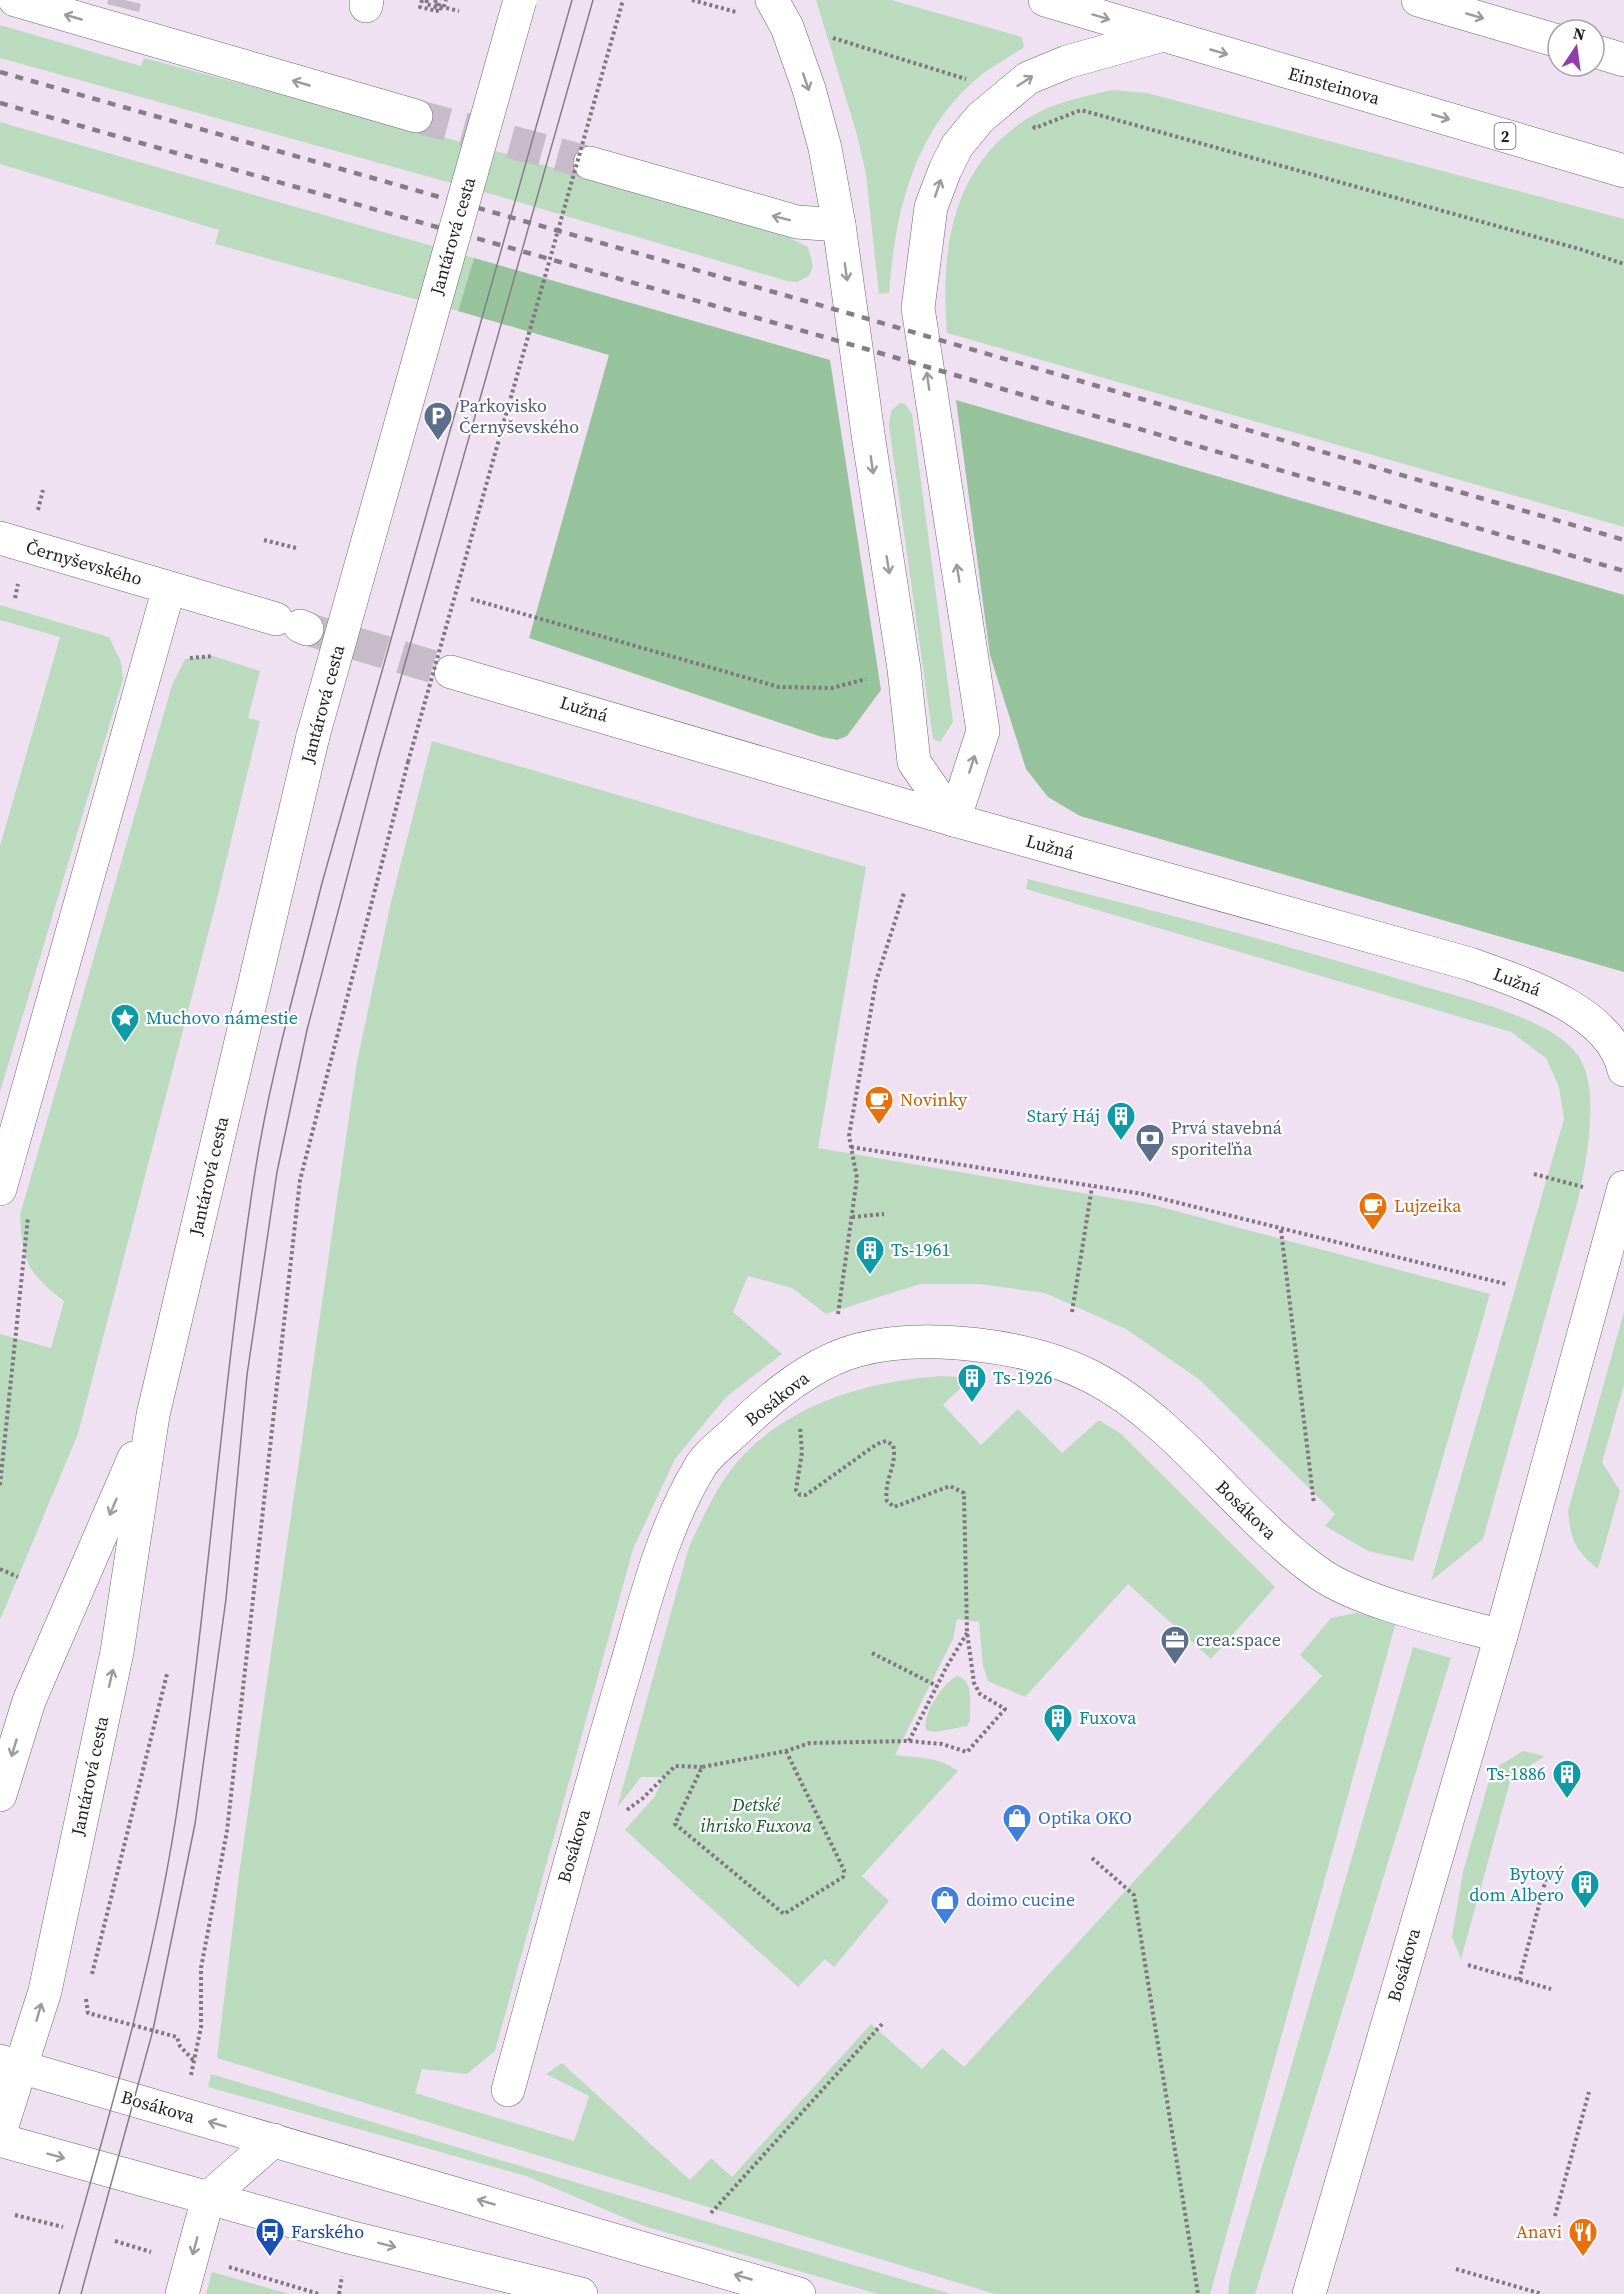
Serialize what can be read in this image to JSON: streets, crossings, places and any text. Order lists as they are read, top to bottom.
{
  "streets": {
    "main road": [
      "Einsteinova",
      "2",
      "Jantárová cesta",
      "Černyševského",
      "Lužná",
      "Bosákova"
    ]
  },
  "crossings": [
    ["Jantárová cesta", "Bosákova"]
  ],
  "one_way": ["Einsteinova"],
  "parks": ["Detské ihrisko Fuxova"],
  "places": {
    "parking": ["Parkovisko Černyševského"],
    "place": ["Muchovo námestie"],
    "cafe": ["Novinky", "Lujzeika"],
    "building": [
      "Starý Háj",
      "Ts-1961",
      "Ts-1926",
      "Fuxova",
      "Ts-1886",
      "Bytový dom Albero"
    ],
    "bank": ["Prvá stavebná sporiteľňa"],
    "office": ["crea:space"],
    "shop": ["Optika OKO", "doimo cucine"],
    "bus stop": ["Farského"],
    "restaurant": ["Anavi"]
  },
  "north": "top"
}
